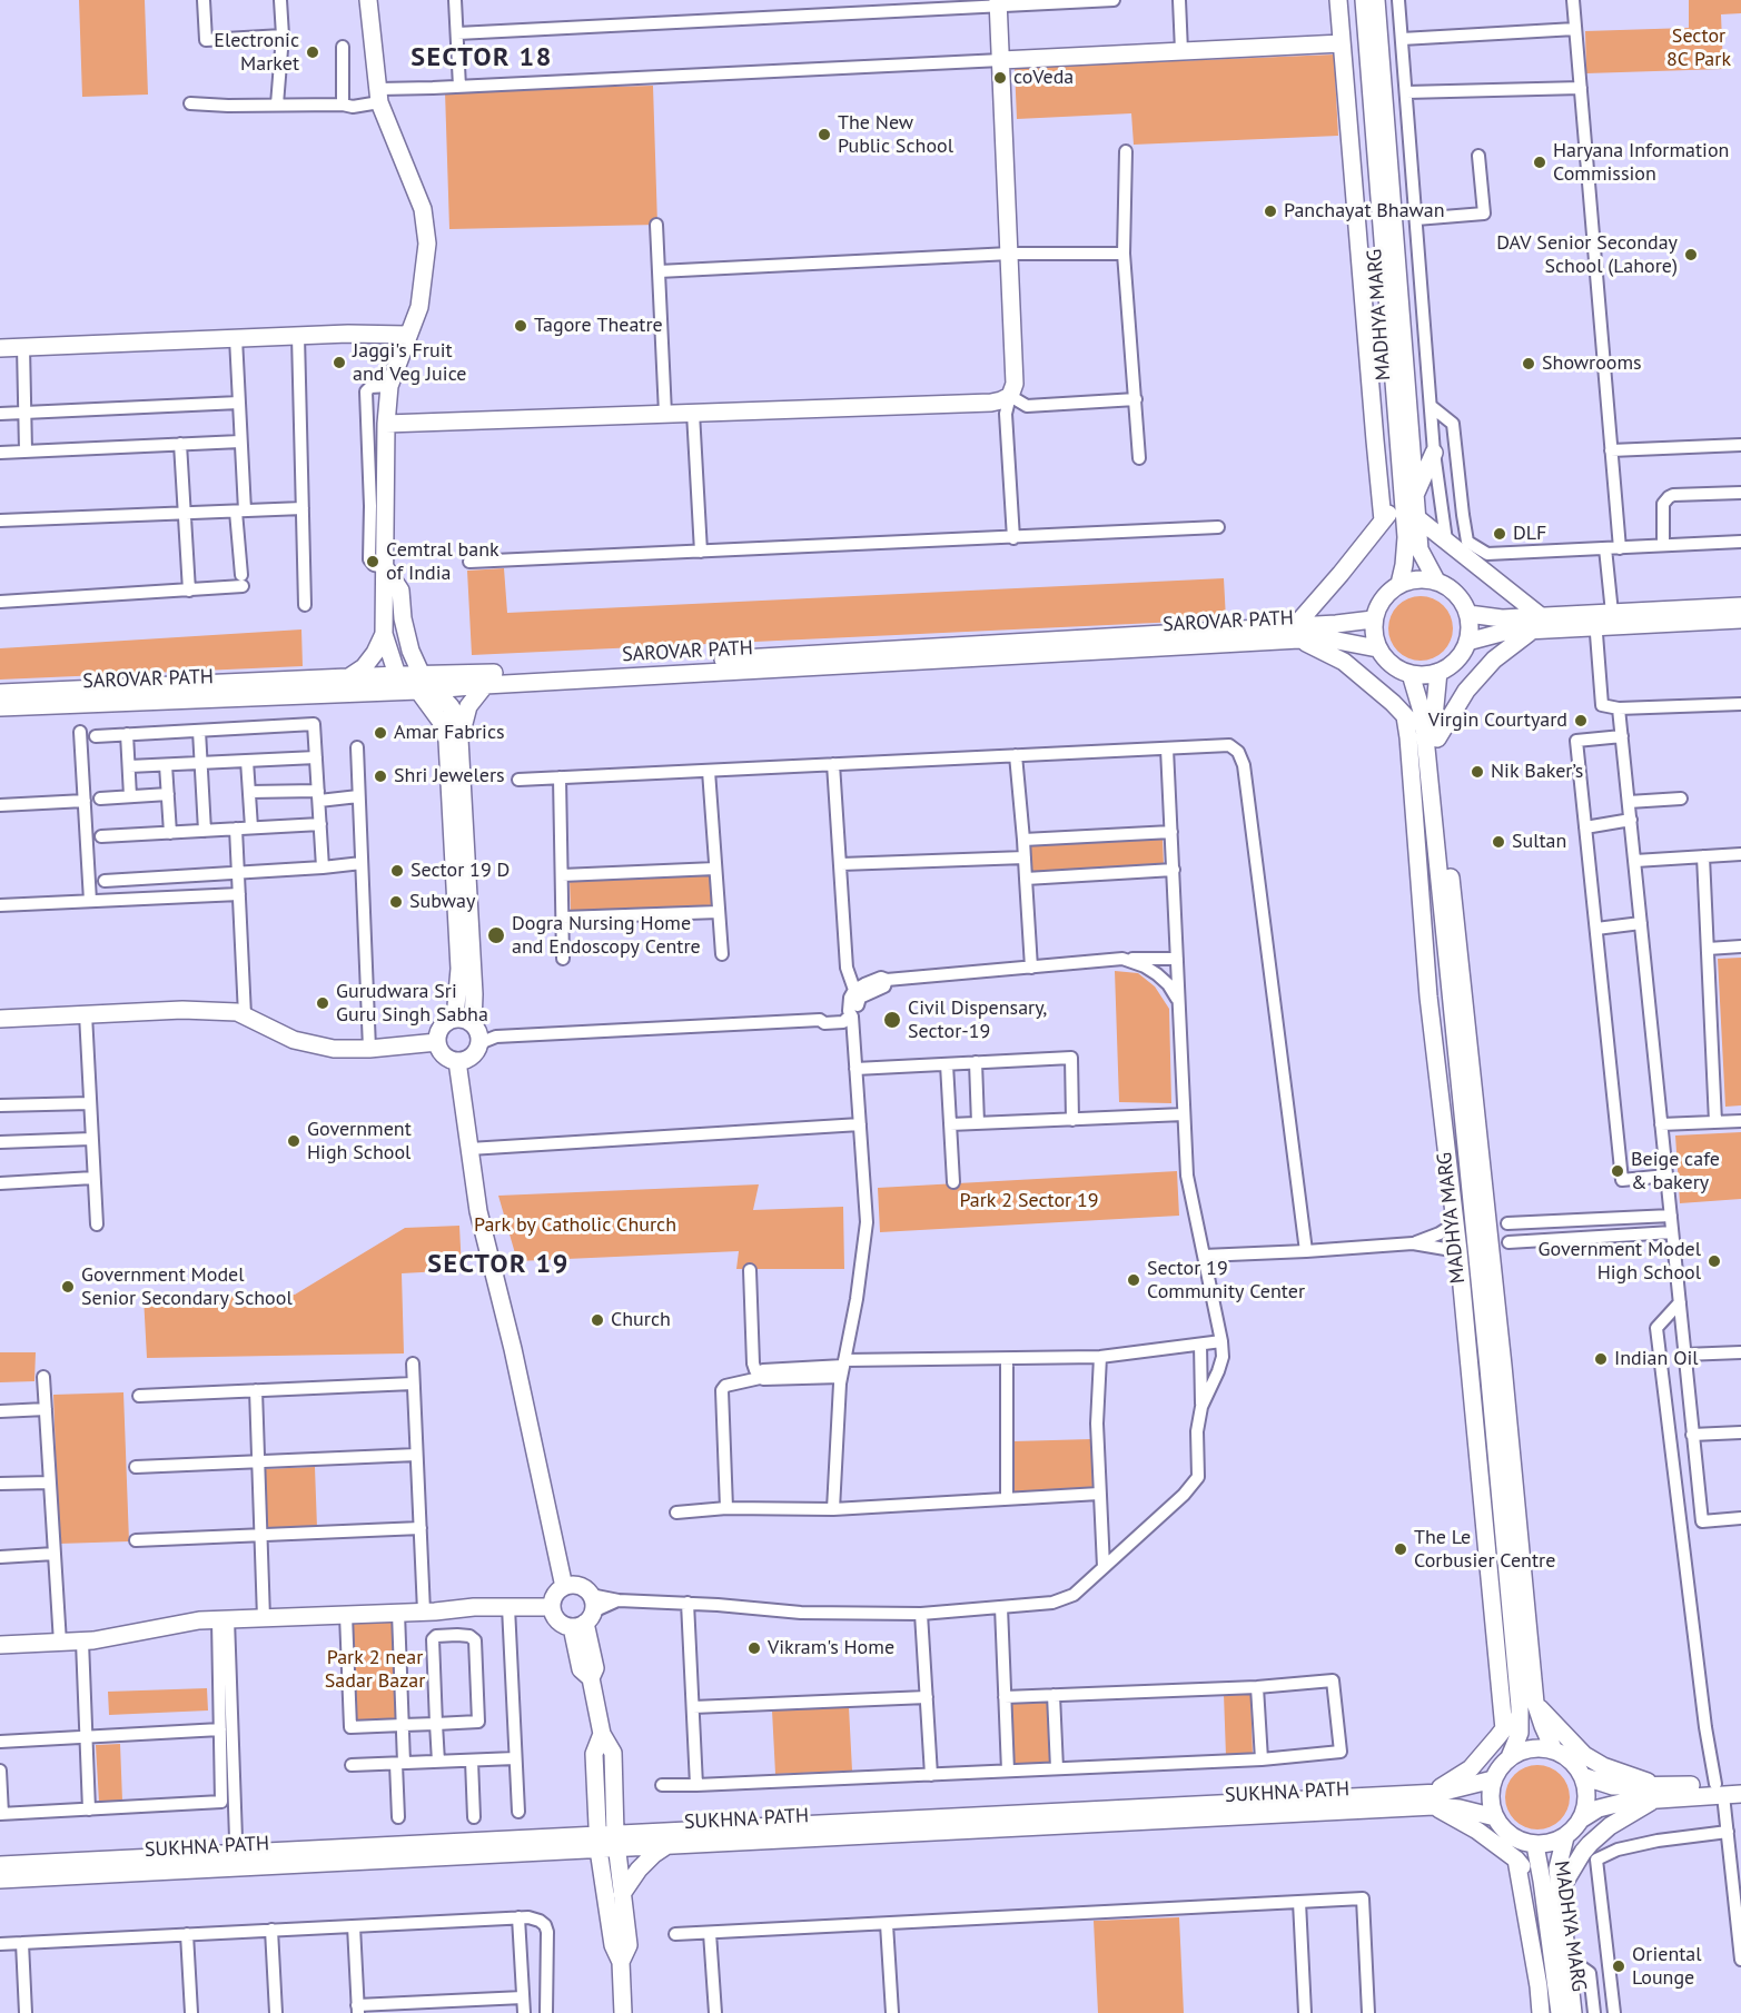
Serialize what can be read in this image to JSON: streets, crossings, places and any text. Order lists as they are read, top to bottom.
{
  "streets": {
    "main road": ["MADHYA MARG", "SAROVAR PATH", "SUKHNA PATH"]
  },
  "crossings": [
    ["MADHYA MARG", "SAROVAR PATH"],
    ["MADHYA MARG", "SUKHNA PATH"]
  ],
  "districts": ["SECTOR 18", "SECTOR 19"],
  "parks": [
    "Sector 8C Park",
    "Park 2 Sector 19",
    "Park by Catholic Church",
    "Park 2 near Sadar Bazar"
  ],
  "places": [
    "Electronic Market",
    "coVeda",
    "The New Public School",
    "Haryana Information Commission",
    "Panchayat Bhawan",
    "DAV Senior Seconday School (Lahore)",
    "Tagore Theatre",
    "Jaggi's Fruit and Veg Juice",
    "Showrooms",
    "DLF",
    "Cemtral bank of India",
    "Virgin Courtyard",
    "Amar Fabrics",
    "Nik Baker’s",
    "Shri Jewelers",
    "Sultan",
    "Sector 19 D",
    "Subway",
    "Dogra Nursing Home and Endoscopy Centre",
    "Gurudwara Sri Guru Singh Sabha",
    "Civil Dispensary, Sector-19",
    "Government High School",
    "Beige cafe & bakery",
    "Government Model High School",
    "Sector 19 Community Center",
    "Government Model Senior Secondary School",
    "Church",
    "Indian Oil",
    "The Le Corbusier Centre",
    "Vikram's Home",
    "Oriental Lounge"
  ]
}
